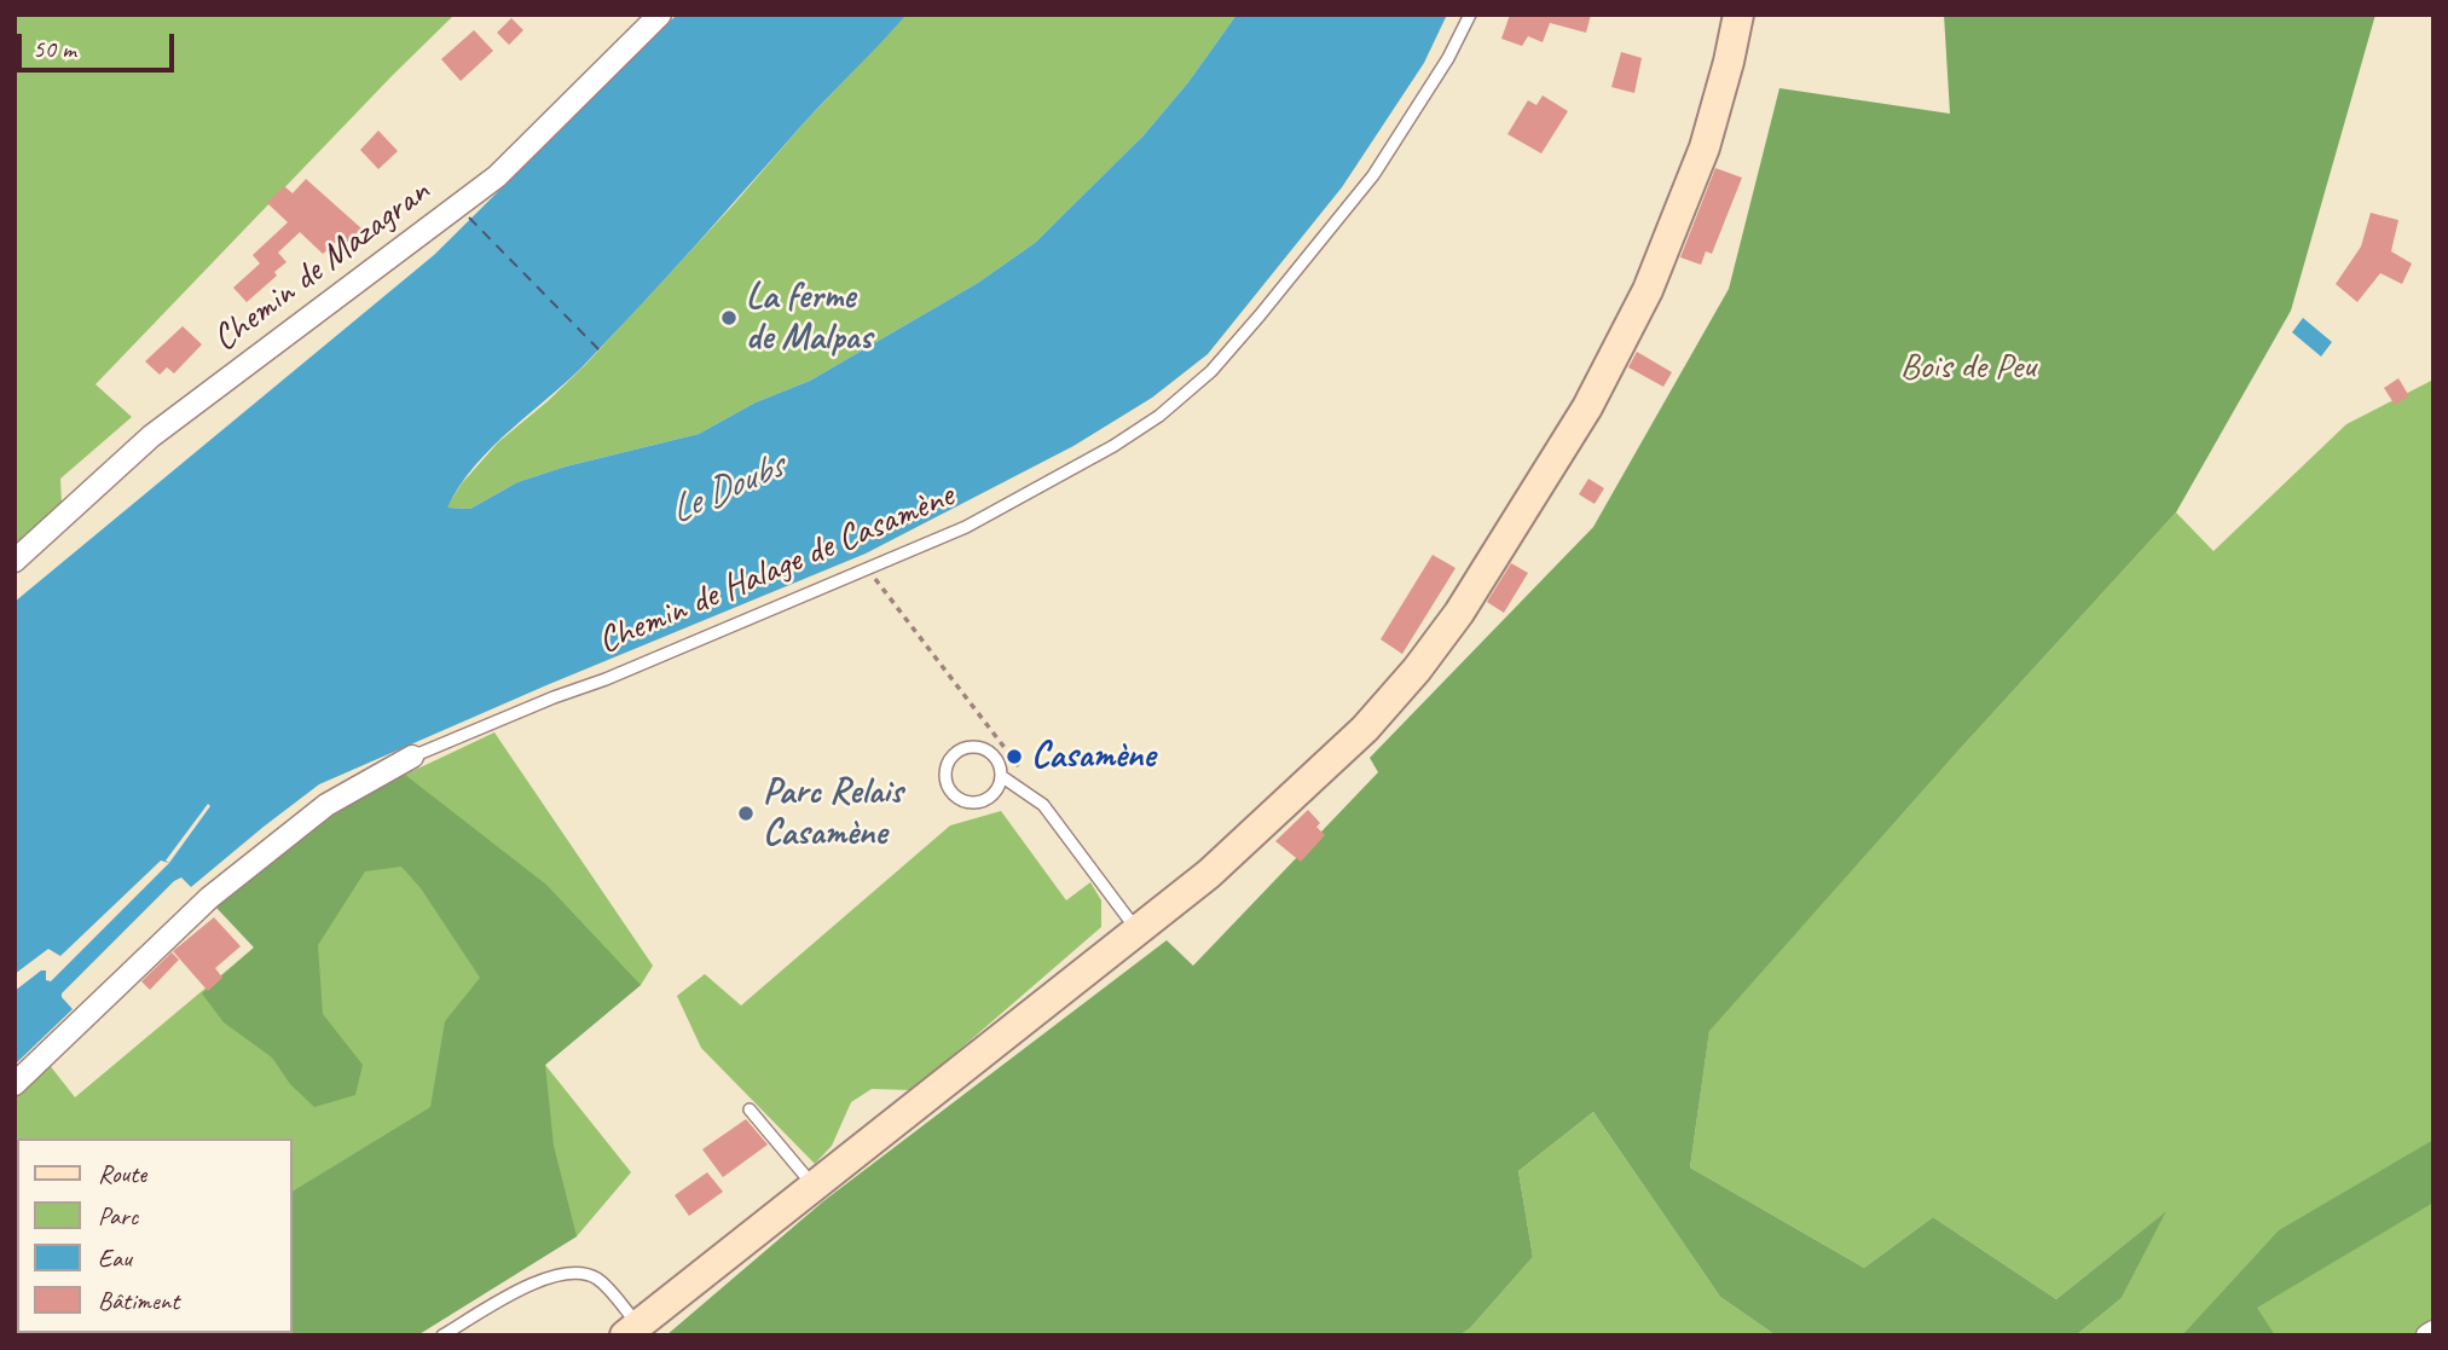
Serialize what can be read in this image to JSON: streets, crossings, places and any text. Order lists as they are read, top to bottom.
{
  "streets": {
    "street": ["Chemin de Mazagran", "Chemin de Halage de Casamène"]
  },
  "water": ["Le Doubs"],
  "parks": ["Bois de Peu"],
  "places": ["La ferme de Malpas", "Casamène", "Parc Relais Casamène"],
  "legend": [
    "Route",
    "Parc",
    "Eau",
    "Bâtiment"
  ],
  "scale_bar": "50 m"
}
